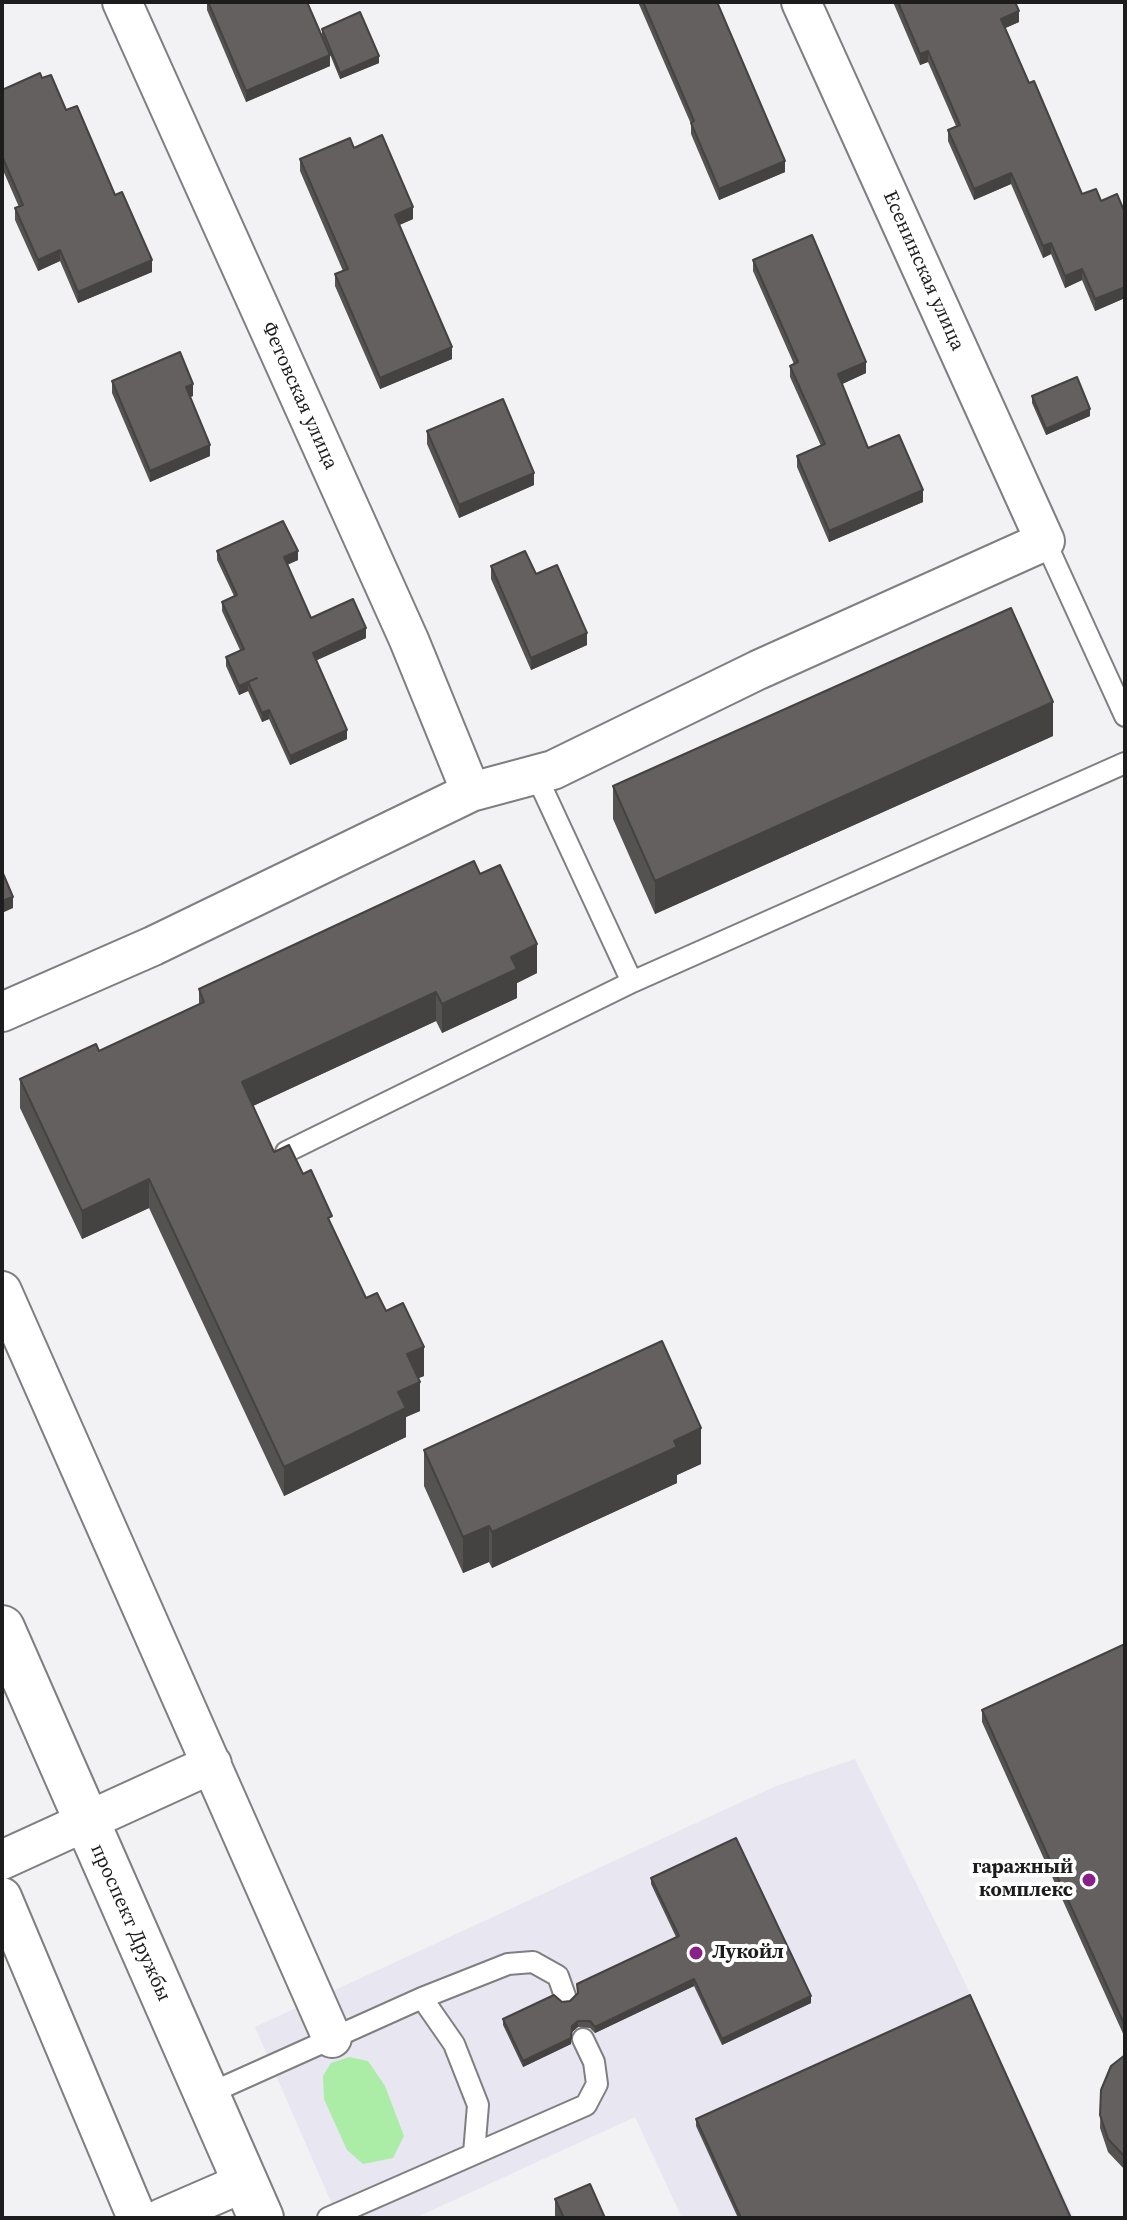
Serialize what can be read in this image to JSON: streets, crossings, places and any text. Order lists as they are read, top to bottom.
{
  "streets": {
    "main road": ["проспект Дружбы"],
    "street": ["Есенинская улица", "Фетовская улица"]
  },
  "places": ["гаражный комплекс", "Лукойл"]
}
